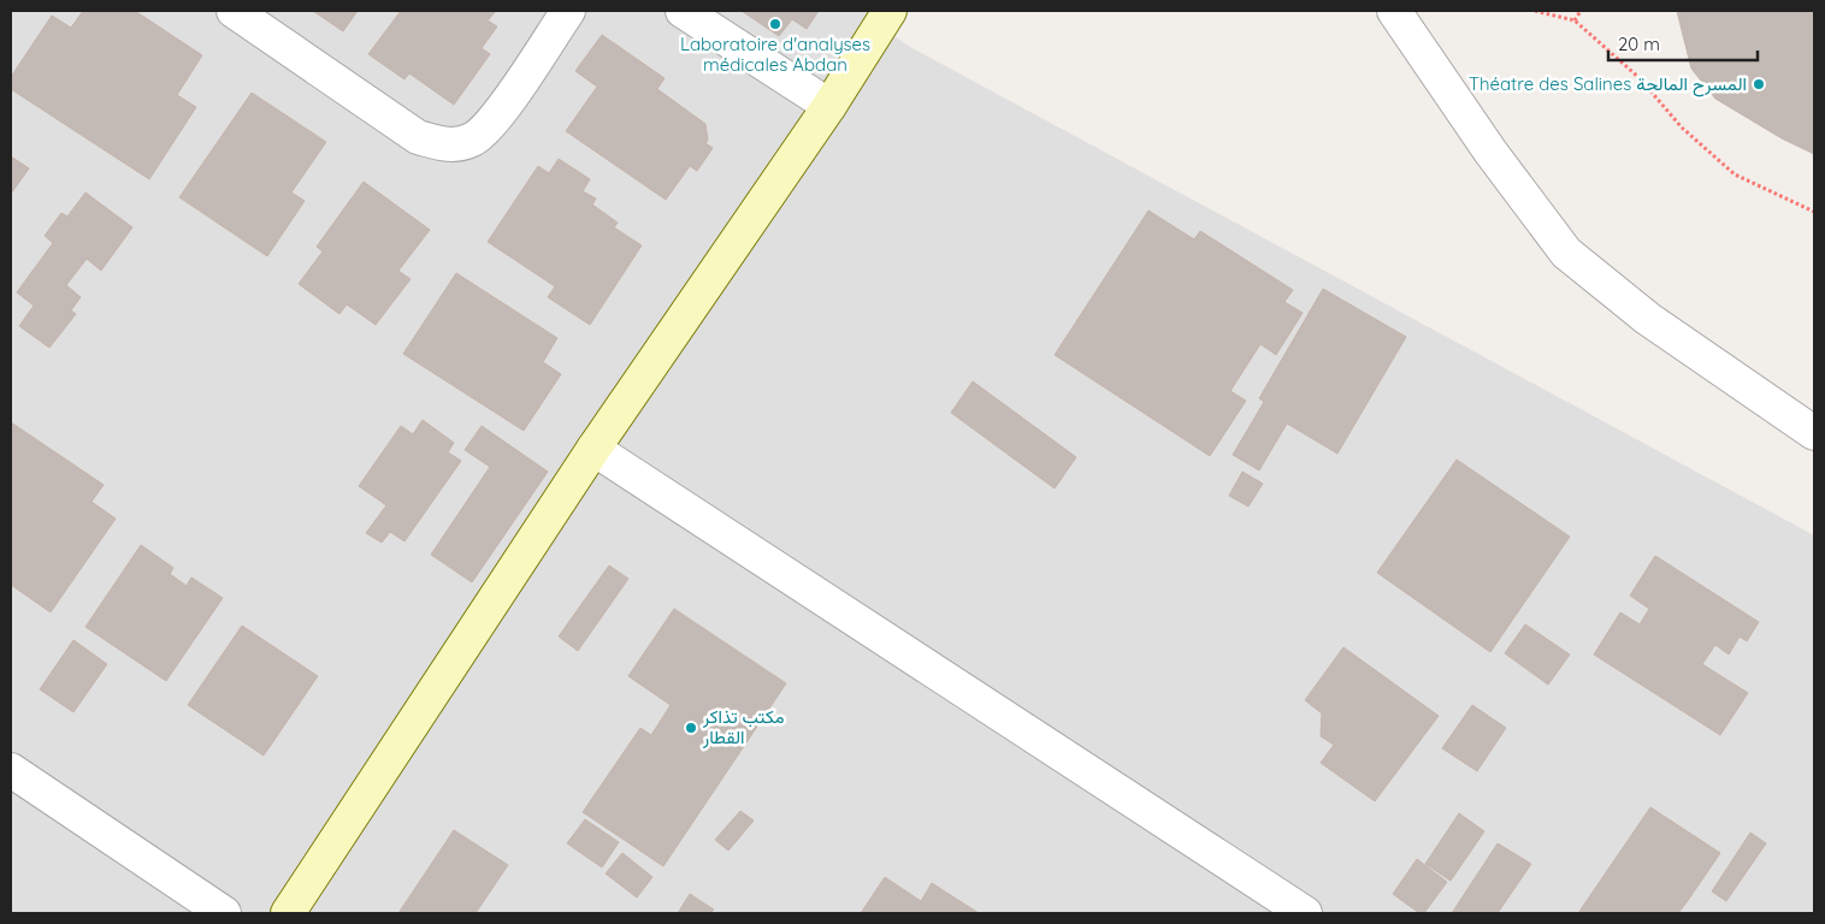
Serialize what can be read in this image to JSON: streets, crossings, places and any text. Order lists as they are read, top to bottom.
{
  "places": ["Laboratoire d'analyses médicales Abdan", "Théatre des Salines المسرح المالحة", "مكتب تذاكر القطار"],
  "scale_bar": "20 m"
}
